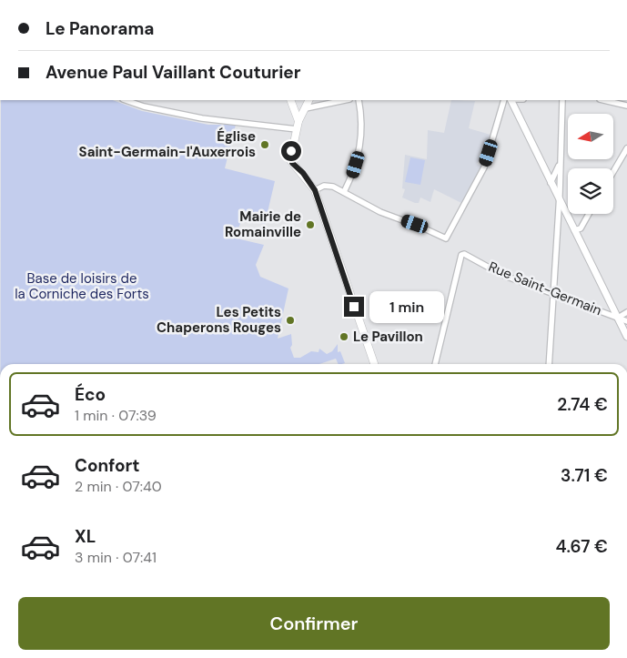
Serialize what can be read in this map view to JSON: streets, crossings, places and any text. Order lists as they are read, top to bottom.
{
  "streets": {
    "street": ["Rue Saint-Germain"]
  },
  "parks": ["Base de loisirs de la Corniche des Forts"],
  "places": [
    "Église Saint-Germain-l'Auxerrois",
    "Mairie de Romainville",
    "Les Petits Chaperons Rouges",
    "Le Pavillon"
  ],
  "north": "left",
  "page": {
    "banner": ["Le Panorama", "Avenue Paul Vaillant Couturier"],
    "bubble": "1 min",
    "list": [
      {
        "name": "Éco",
        "note": "1 min · 07:39",
        "value": "2.74 €"
      },
      {
        "name": "Confort",
        "note": "2 min · 07:40",
        "value": "3.71 €"
      },
      {
        "name": "XL",
        "note": "3 min · 07:41",
        "value": "4.67 €"
      }
    ],
    "buttons": "Confirmer"
  }
}
